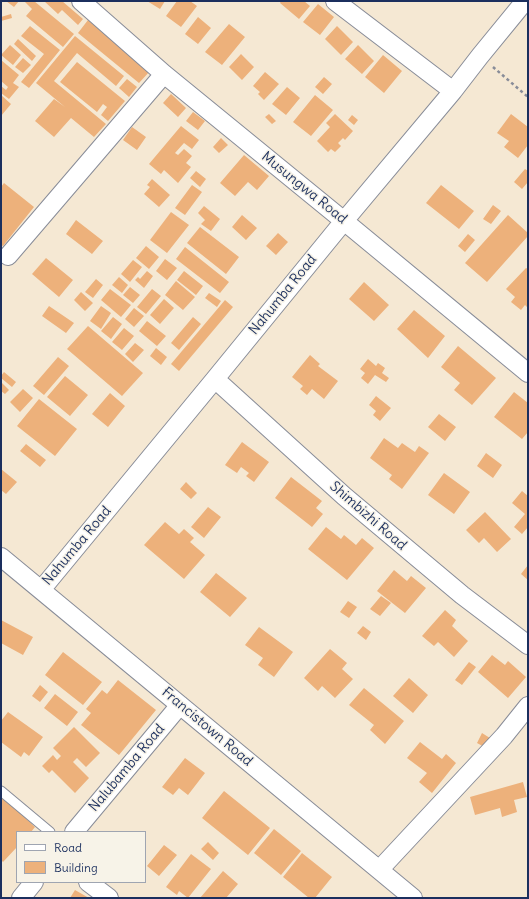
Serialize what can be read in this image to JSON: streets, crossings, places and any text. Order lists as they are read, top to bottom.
{
  "streets": {
    "street": [
      "Musungwa Road",
      "Nahumba Road",
      "Shimbizhi Road",
      "Francistown Road",
      "Nalubamba Road"
    ]
  },
  "crossings": [
    ["Musungwa Road", "Nahumba Road"],
    ["Nahumba Road", "Shimbizhi Road"],
    ["Nahumba Road", "Francistown Road"],
    ["Francistown Road", "Nalubamba Road"]
  ],
  "legend": ["Road", "Building"]
}
